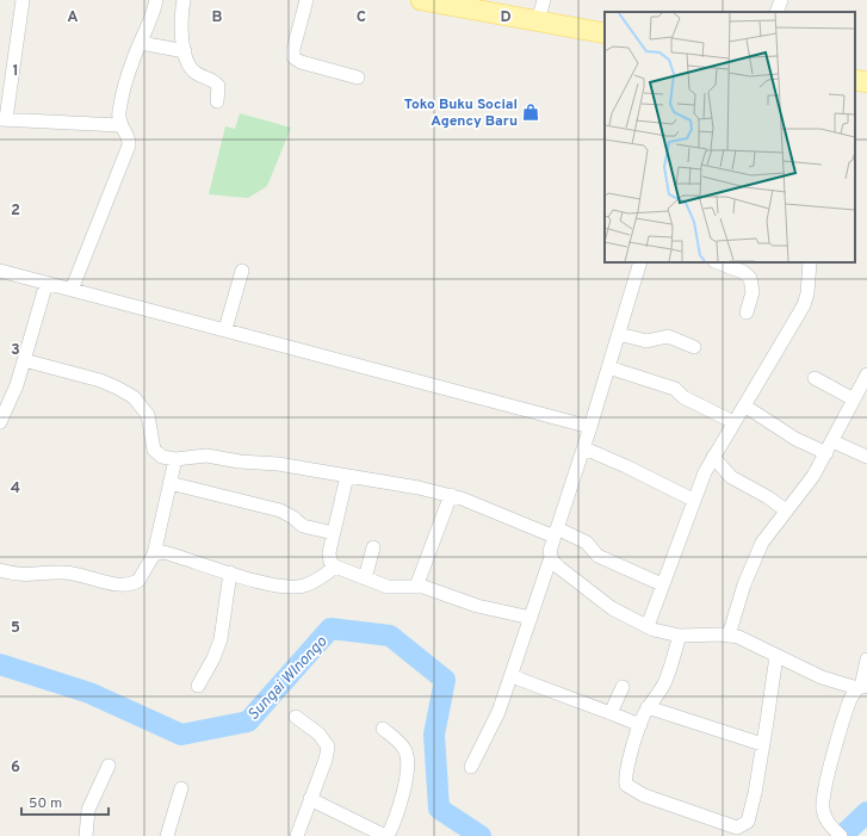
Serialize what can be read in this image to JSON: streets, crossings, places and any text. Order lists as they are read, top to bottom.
{
  "water": ["Sungai WInongo"],
  "places": {
    "shop": ["Toko Buku Social Agency Baru"]
  },
  "scale_bar": "50 m",
  "grid": {
    "columns": [
      "A",
      "B",
      "C",
      "D"
    ],
    "rows": [
      "1",
      "2",
      "3",
      "4",
      "5",
      "6"
    ]
  }
}
